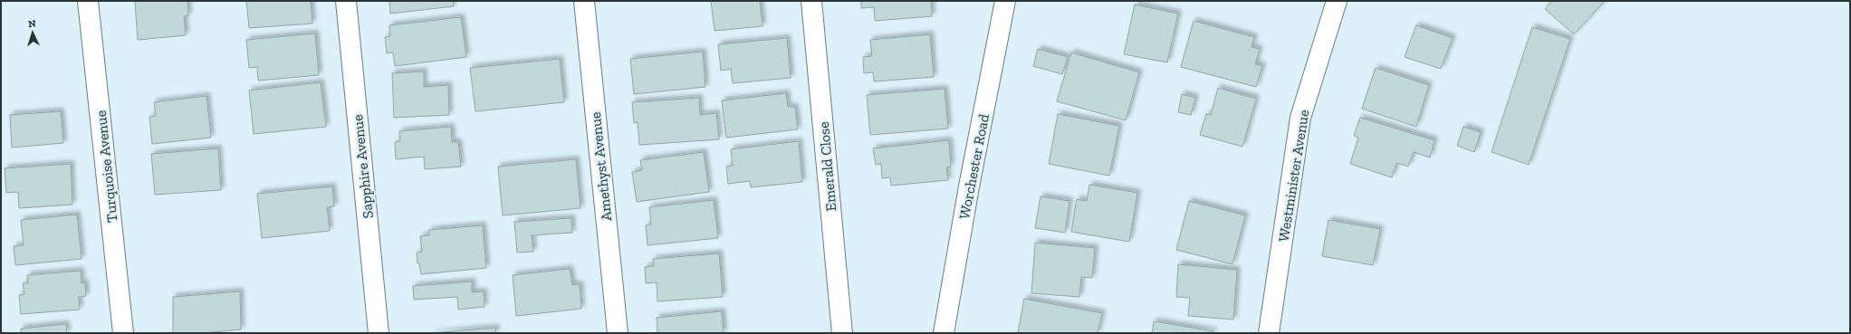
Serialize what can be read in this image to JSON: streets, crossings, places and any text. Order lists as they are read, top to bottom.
{
  "streets": {
    "street": [
      "Turquoise Avenue",
      "Sapphire Avenue",
      "Amethyst Avenue",
      "Emerald Close",
      "Worchester Road",
      "Westminister Avenue"
    ]
  },
  "north": "top"
}
